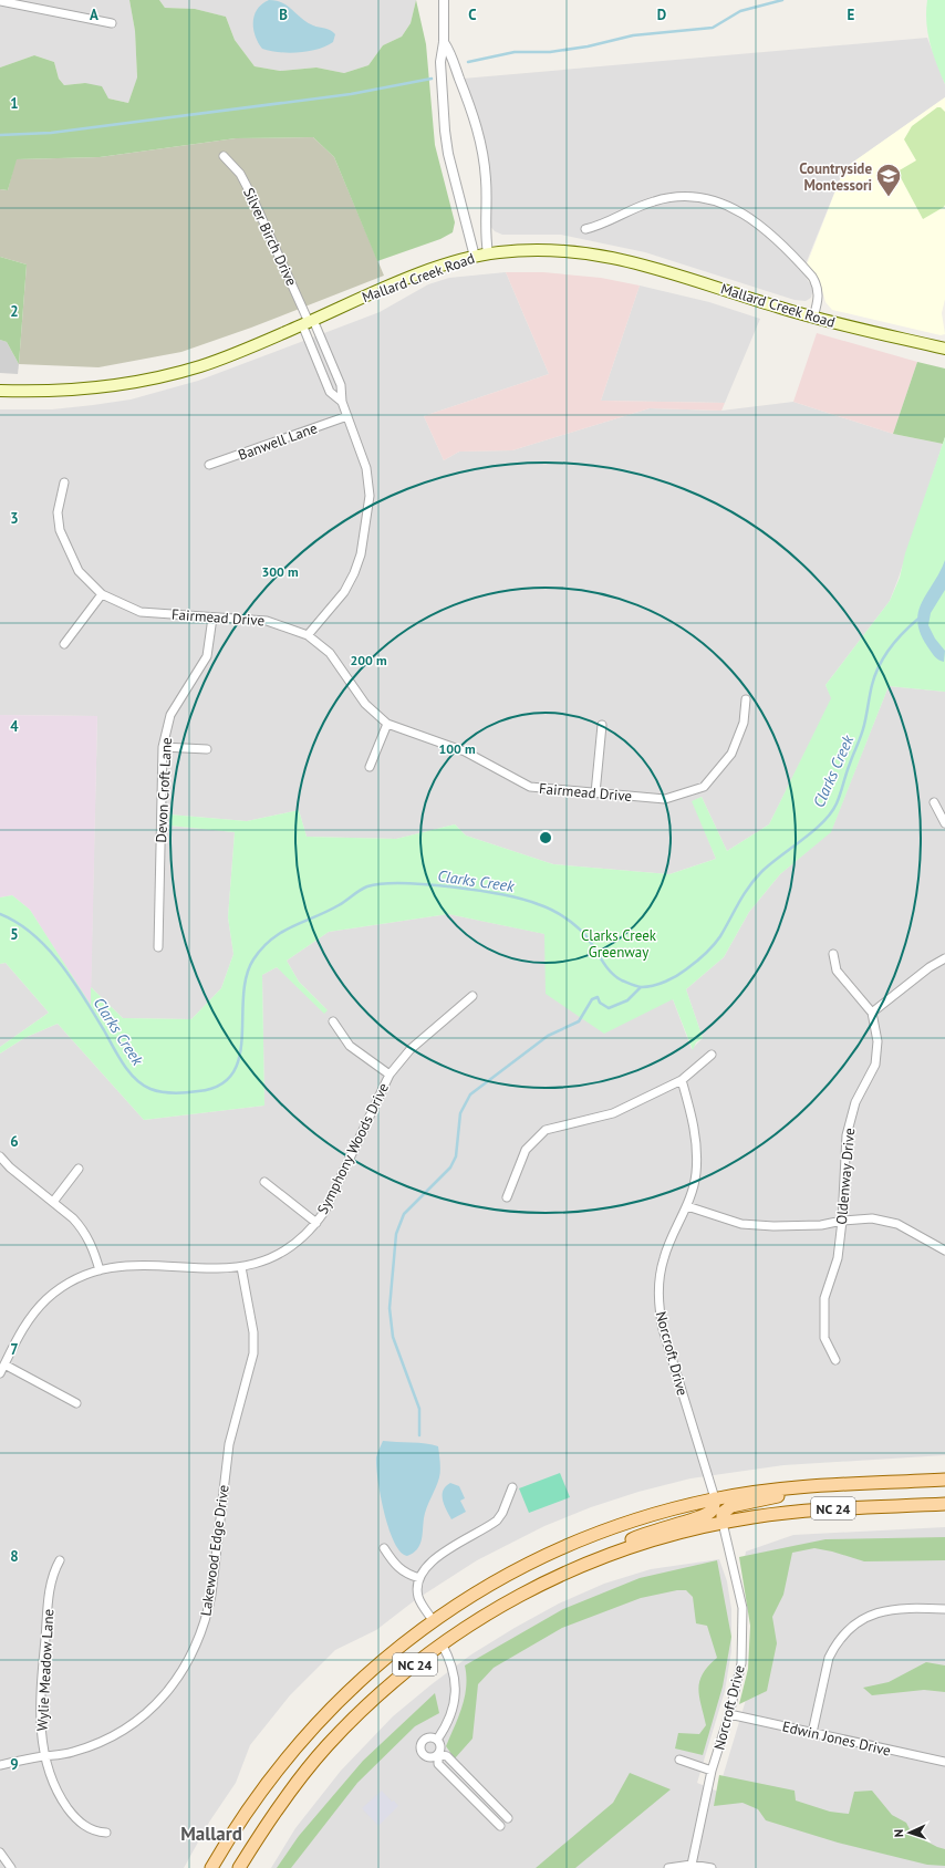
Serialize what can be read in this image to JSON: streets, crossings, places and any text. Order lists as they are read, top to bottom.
{
  "streets": {
    "main road": ["Mallard Creek Road", "NC 24"],
    "street": [
      "Silver Birch Drive",
      "Banwell Lane",
      "Fairmead Drive",
      "Devon Croft Lane",
      "Symphony Woods Drive",
      "Oldenway Drive",
      "Norcroft Drive",
      "Lakewood Edge Drive",
      "Wylie Meadow Lane",
      "Edwin Jones Drive"
    ]
  },
  "crossings": [
    ["Silver Birch Drive", "Mallard Creek Road"],
    ["Silver Birch Drive", "Banwell Lane"],
    ["Silver Birch Drive", "Fairmead Drive"],
    ["Fairmead Drive", "Devon Croft Lane"],
    ["Symphony Woods Drive", "Lakewood Edge Drive"],
    ["Norcroft Drive", "NC 24"],
    ["Norcroft Drive", "Edwin Jones Drive"],
    ["Lakewood Edge Drive", "Wylie Meadow Lane"]
  ],
  "districts": ["Mallard"],
  "water": ["Clarks Creek"],
  "parks": ["Clarks Creek Greenway"],
  "places": {
    "school or university": ["Countryside Montessori"]
  },
  "north": "left",
  "grid": {
    "columns": [
      "A",
      "B",
      "C",
      "D",
      "E"
    ],
    "rows": [
      "1",
      "2",
      "3",
      "4",
      "5",
      "6",
      "7",
      "8",
      "9"
    ]
  },
  "rings": ["300 m", "200 m", "100 m"]
}
